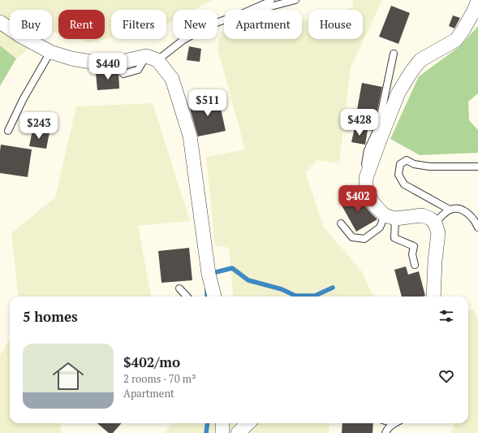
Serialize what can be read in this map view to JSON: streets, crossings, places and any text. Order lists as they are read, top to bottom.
{
  "page": {
    "chip": [
      "Buy",
      "Rent",
      "Filters",
      "New",
      "Apartment",
      "House"
    ],
    "price": [
      "$440",
      "$511",
      "$428",
      "$243",
      "$402"
    ],
    "heading": "5 homes",
    "list": [
      {
        "name": "$402/mo",
        "note": "2 rooms · 70 m² · Apartment"
      }
    ]
  }
}
